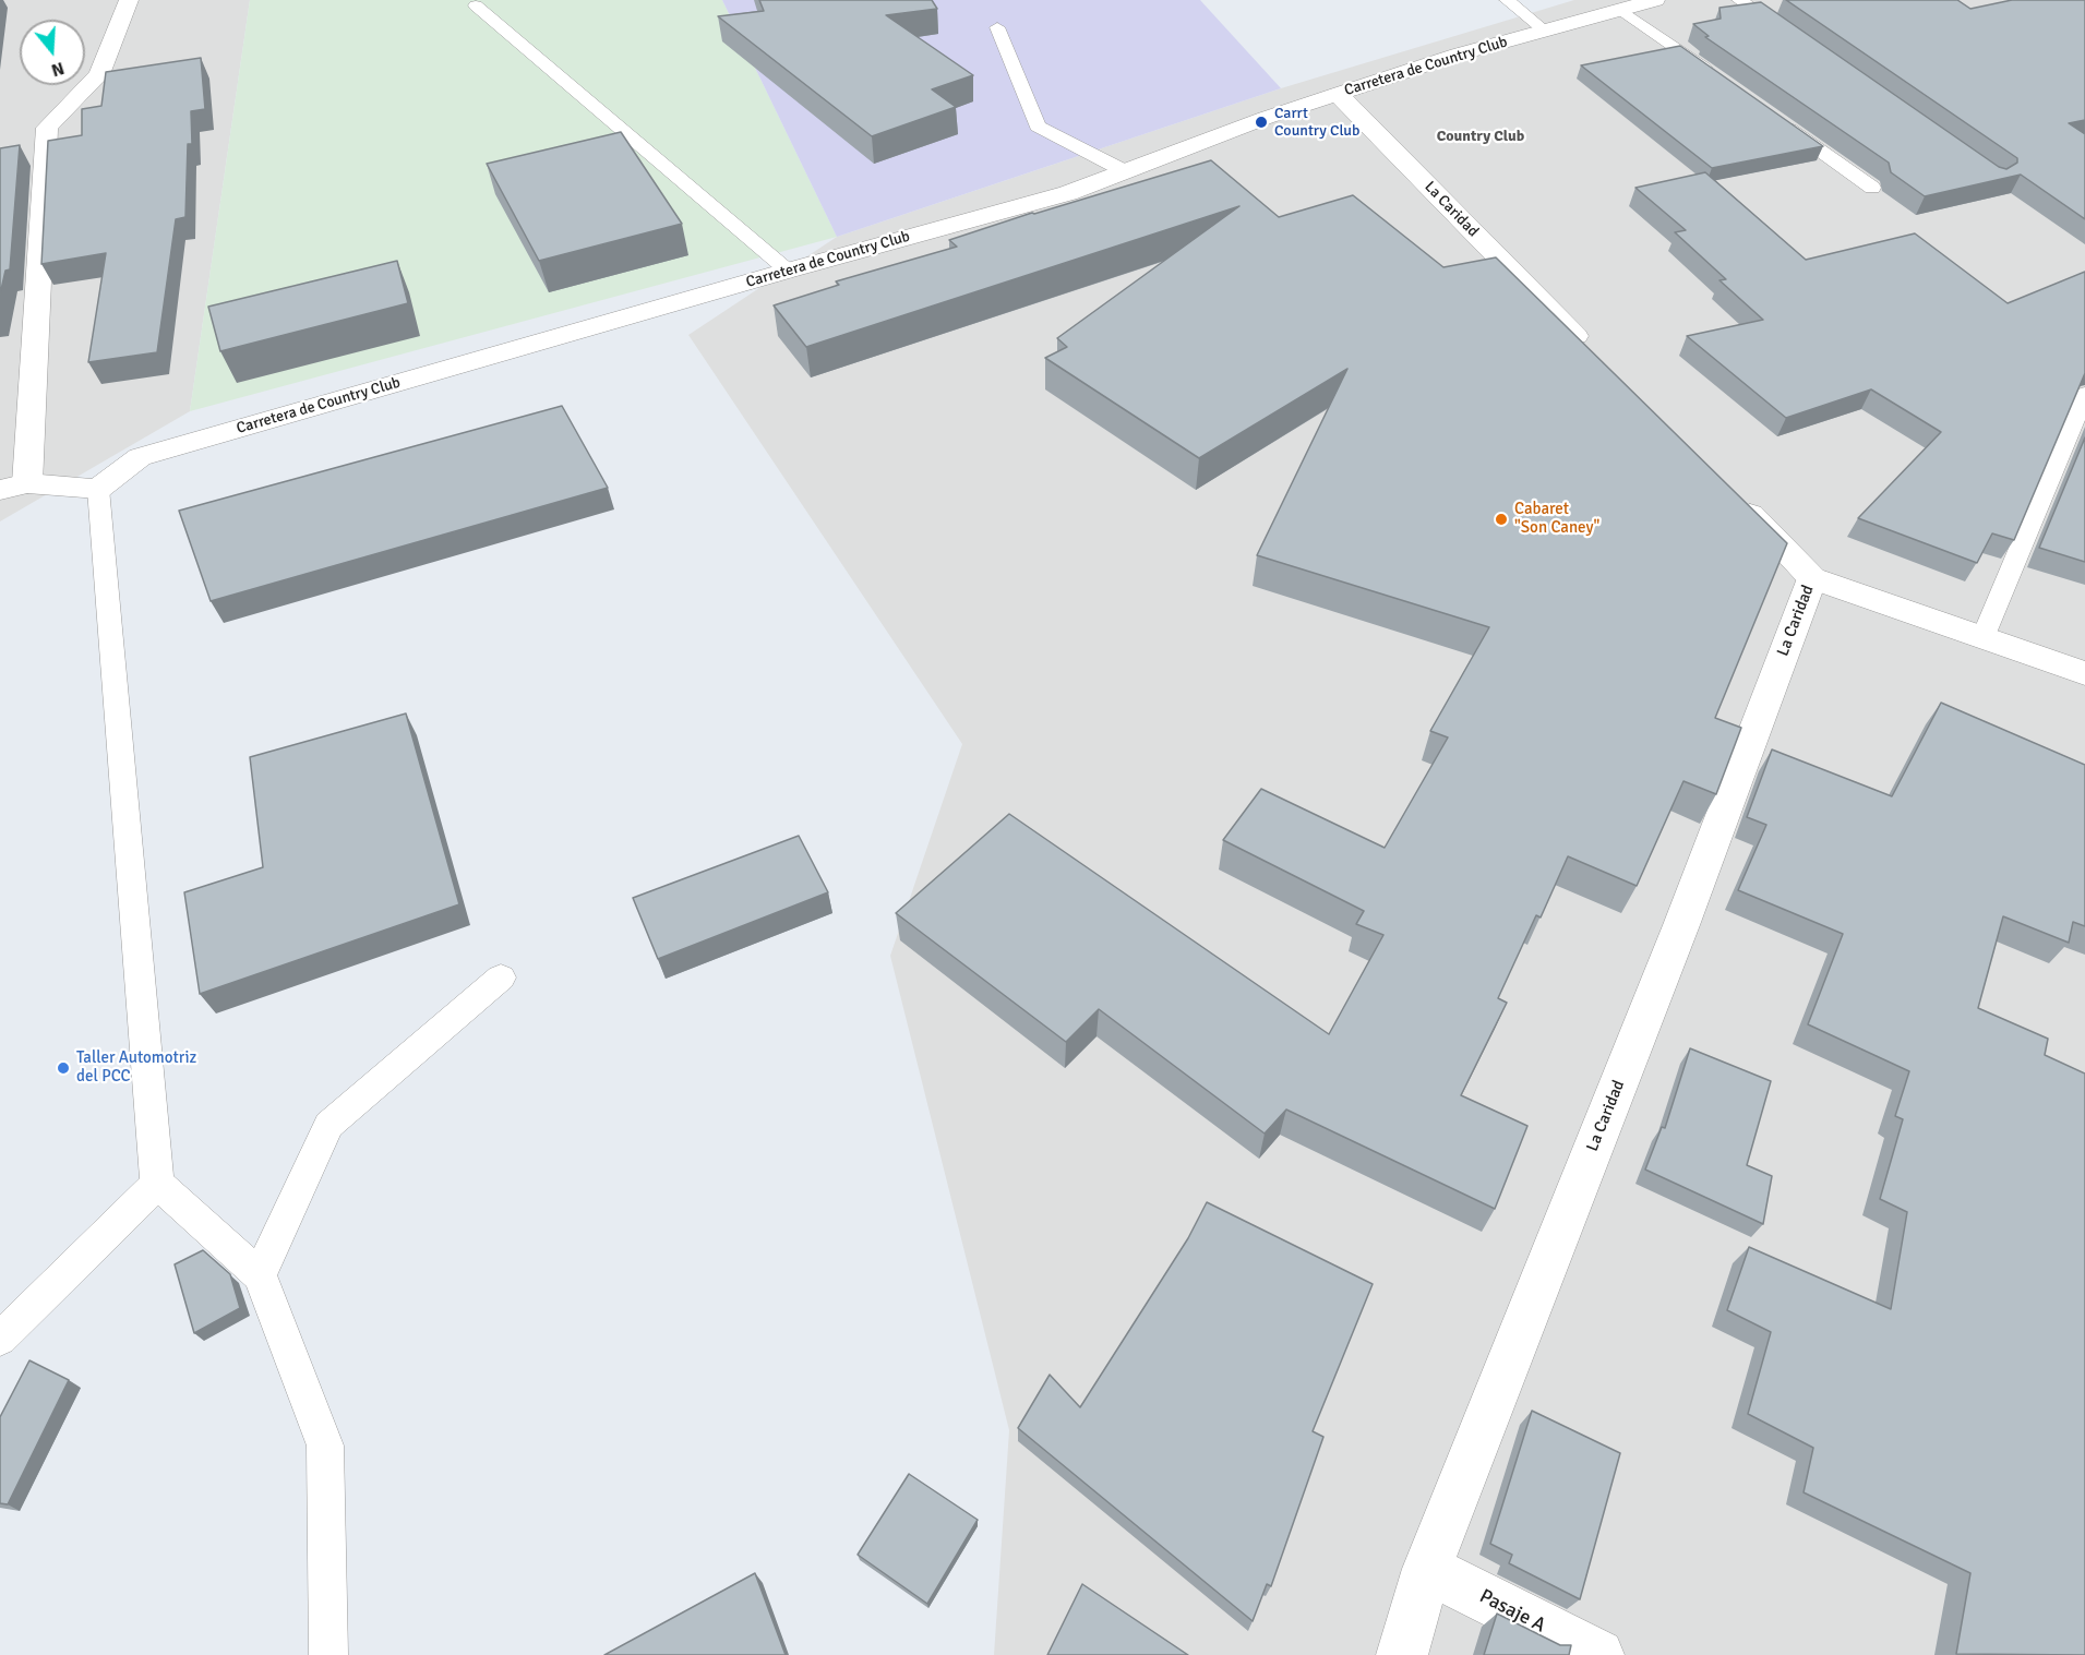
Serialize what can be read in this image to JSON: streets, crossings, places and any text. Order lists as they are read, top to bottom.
{
  "streets": {
    "street": ["Carretera de Country Club", "La Caridad", "Pasaje A"]
  },
  "crossings": [
    ["Carretera de Country Club", "La Caridad"],
    ["La Caridad", "Pasaje A"]
  ],
  "districts": ["Country Club"],
  "places": ["Carrt Country Club", "Cabaret \"Son Caney\"", "Taller Automotriz del PCC"],
  "north": "bottom"
}
